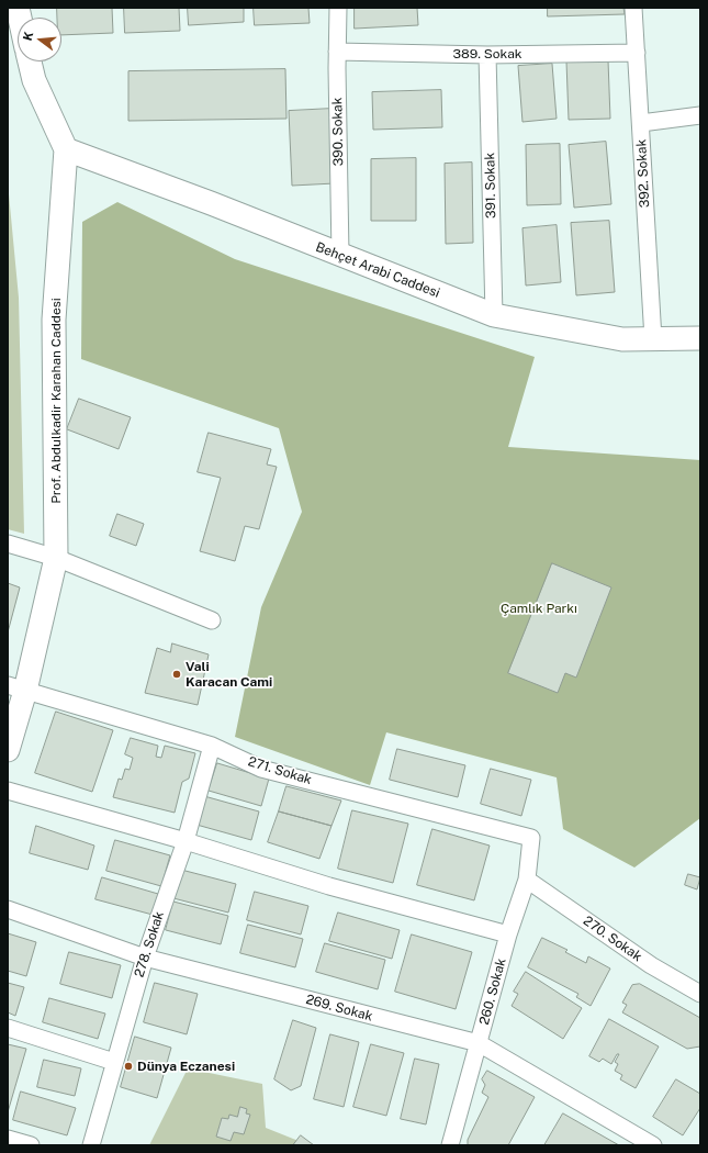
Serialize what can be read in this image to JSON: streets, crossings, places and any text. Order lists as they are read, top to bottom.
{
  "streets": {
    "main road": ["Behçet Arabi Caddesi", "Prof. Abdulkadir Karahan Caddesi"],
    "street": [
      "389. Sokak",
      "390. Sokak",
      "392. Sokak",
      "391. Sokak",
      "271. Sokak",
      "270. Sokak",
      "278. Sokak",
      "260. Sokak",
      "269. Sokak"
    ]
  },
  "crossings": [
    ["389. Sokak", "390. Sokak"],
    ["389. Sokak", "392. Sokak"],
    ["389. Sokak", "391. Sokak"],
    ["390. Sokak", "Behçet Arabi Caddesi"],
    ["392. Sokak", "Behçet Arabi Caddesi"],
    ["391. Sokak", "Behçet Arabi Caddesi"],
    ["Behçet Arabi Caddesi", "Prof. Abdulkadir Karahan Caddesi"],
    ["Prof. Abdulkadir Karahan Caddesi", "271. Sokak"],
    ["271. Sokak", "278. Sokak"],
    ["271. Sokak", "260. Sokak"],
    ["270. Sokak", "260. Sokak"],
    ["278. Sokak", "269. Sokak"],
    ["260. Sokak", "269. Sokak"]
  ],
  "parks": ["Çamlık Parkı"],
  "places": ["Vali Karacan Cami", "Dünya Eczanesi"],
  "north": "left"
}
